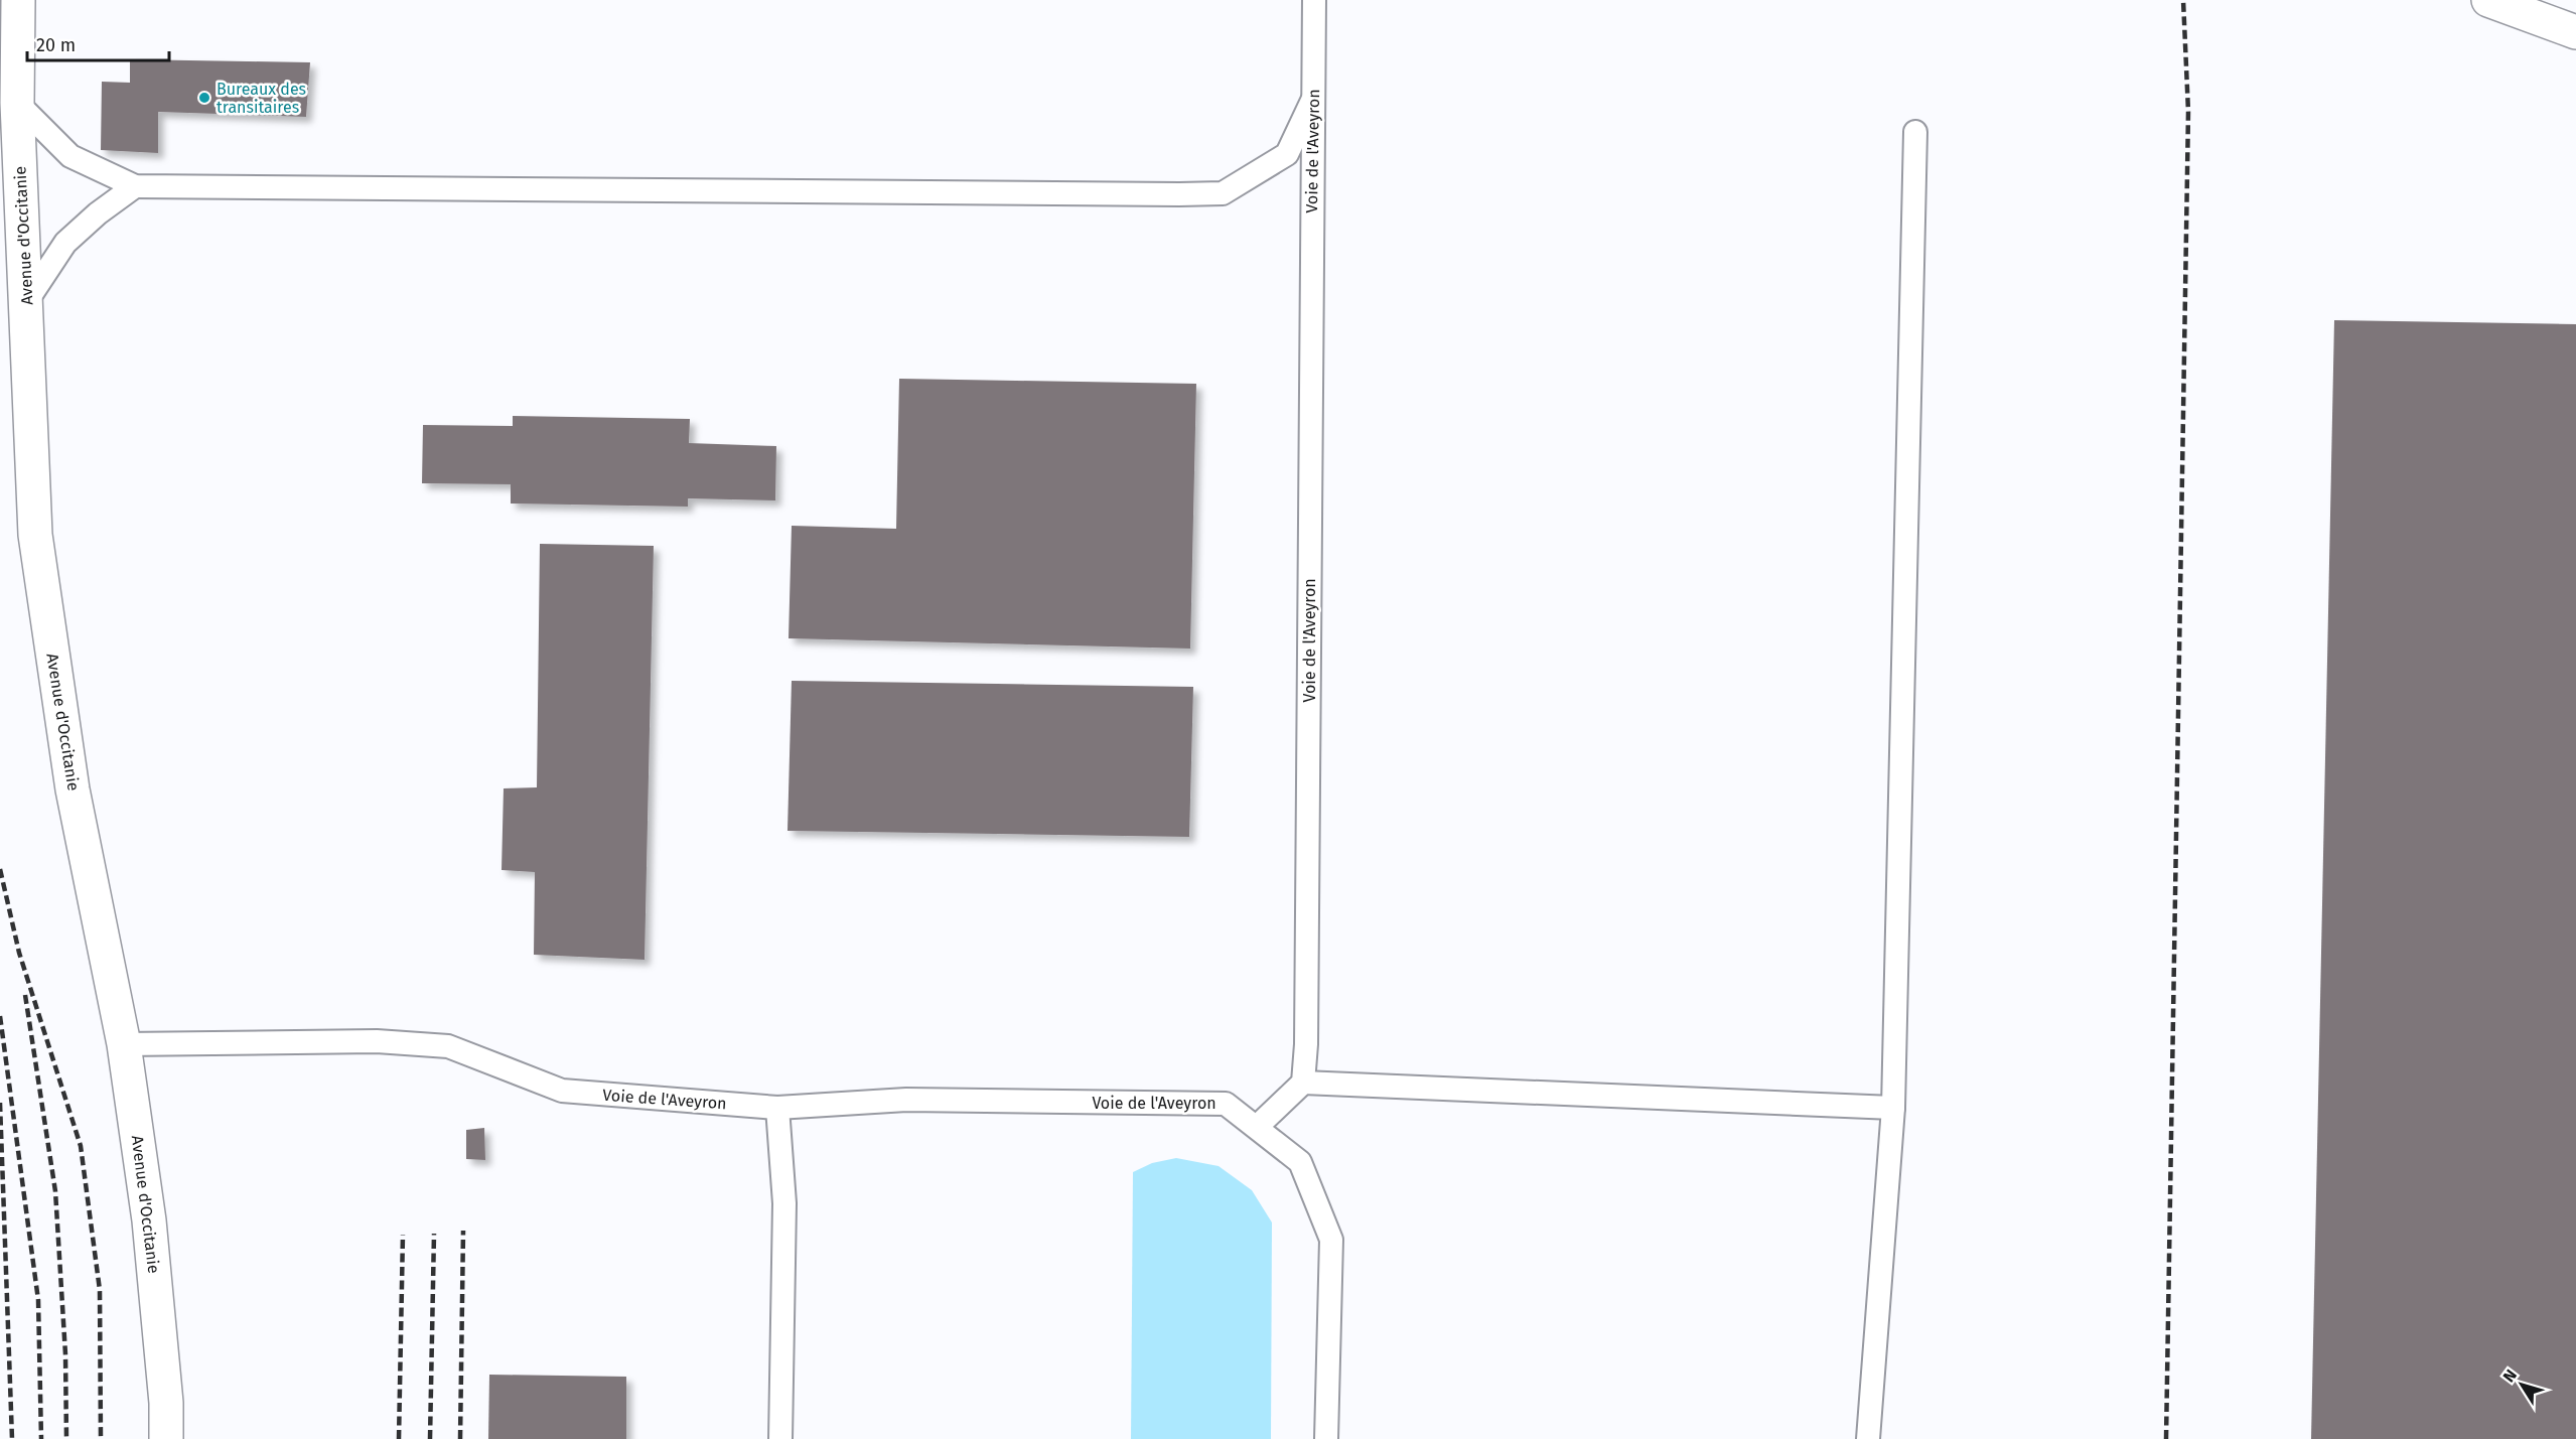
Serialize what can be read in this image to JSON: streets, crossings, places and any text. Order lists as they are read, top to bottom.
{
  "streets": {
    "street": ["Avenue d'Occitanie"],
    "lane": ["Voie de l'Aveyron"]
  },
  "crossings": [
    ["Voie de l'Aveyron", "Avenue d'Occitanie"]
  ],
  "places": ["Bureaux des transitaires"],
  "scale_bar": "20 m",
  "north": "top left"
}
